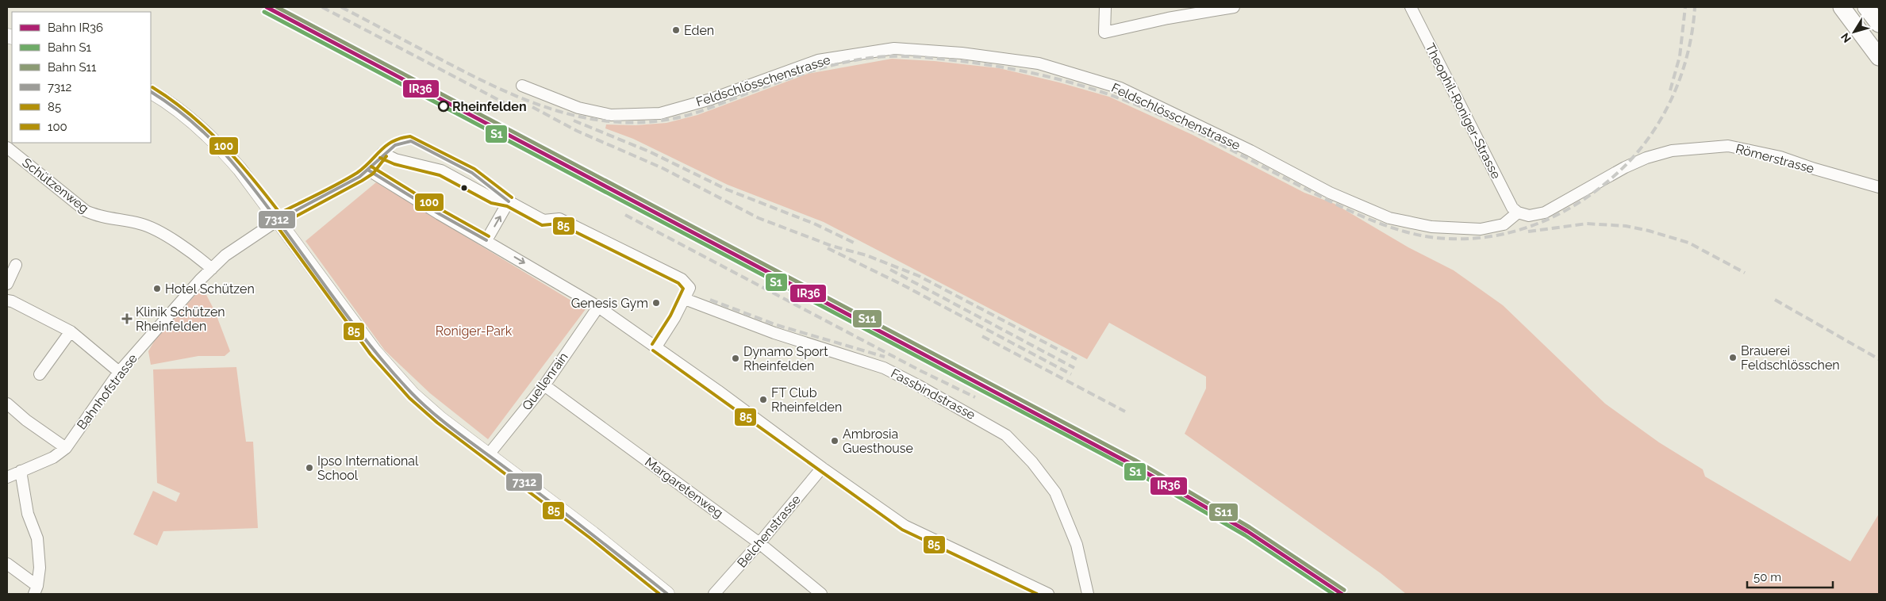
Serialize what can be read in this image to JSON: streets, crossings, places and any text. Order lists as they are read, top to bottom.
{
  "streets": {
    "street": [
      "Feldschlösschenstrasse",
      "Theophil-Roniger-Strasse",
      "Römerstrasse",
      "Schützenweg",
      "Quellenrain",
      "Bahnhofstrasse",
      "Fassbindstrasse",
      "Margaretenweg",
      "Belchenstrasse"
    ]
  },
  "crossings": [
    ["Feldschlösschenstrasse", "Theophil-Roniger-Strasse"],
    ["Feldschlösschenstrasse", "Römerstrasse"],
    ["Theophil-Roniger-Strasse", "Römerstrasse"],
    ["Schützenweg", "Bahnhofstrasse"],
    ["Quellenrain", "Margaretenweg"],
    ["Bahnhofstrasse", "Fassbindstrasse"],
    ["Margaretenweg", "Belchenstrasse"]
  ],
  "parks": ["Roniger-Park"],
  "places": {
    "other": [
      "Eden",
      "Rheinfelden",
      "Hotel Schützen",
      "Genesis Gym",
      "Brauerei Feldschlösschen",
      "Dynamo Sport Rheinfelden",
      "FT Club Rheinfelden",
      "Ambrosia Guesthouse",
      "Ipso International School"
    ],
    "health": ["Klinik Schützen Rheinfelden"]
  },
  "lines": [
    "rail line IR36",
    "rail line S11",
    "rail line S1",
    "transit line 100",
    "transit line 7312",
    "transit line 85"
  ],
  "legend": [
    "Bahn IR36",
    "Bahn S1",
    "Bahn S11",
    "7312",
    "85",
    "100"
  ],
  "scale_bar": "50 m",
  "north": "bottom left"
}
